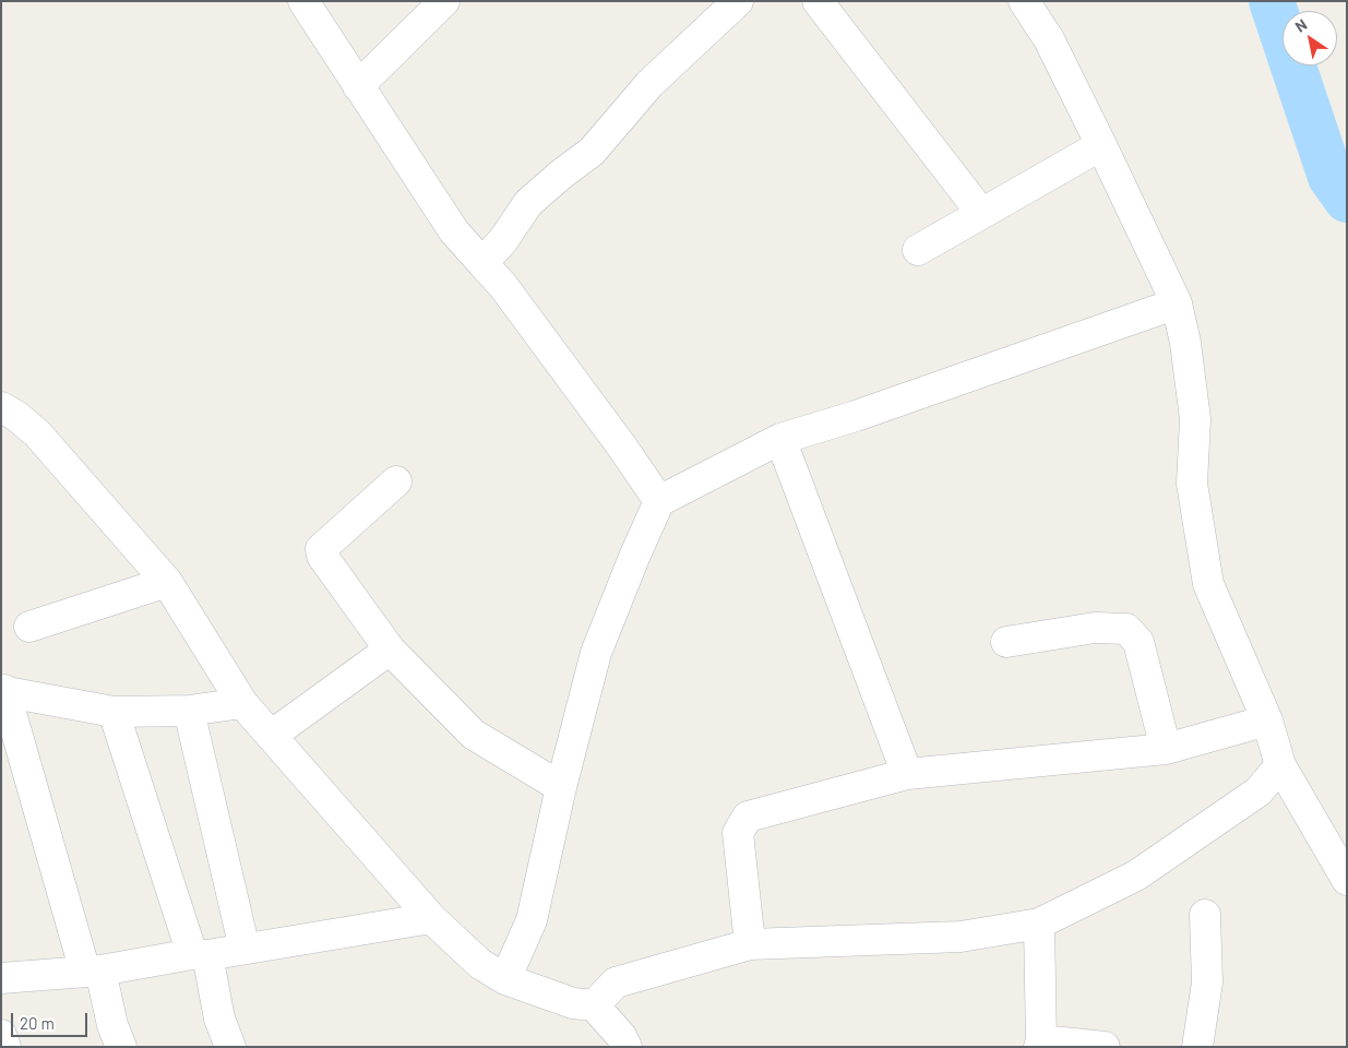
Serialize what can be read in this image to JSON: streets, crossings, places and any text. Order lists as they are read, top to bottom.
{
  "scale_bar": "20 m",
  "north": "top left"
}
